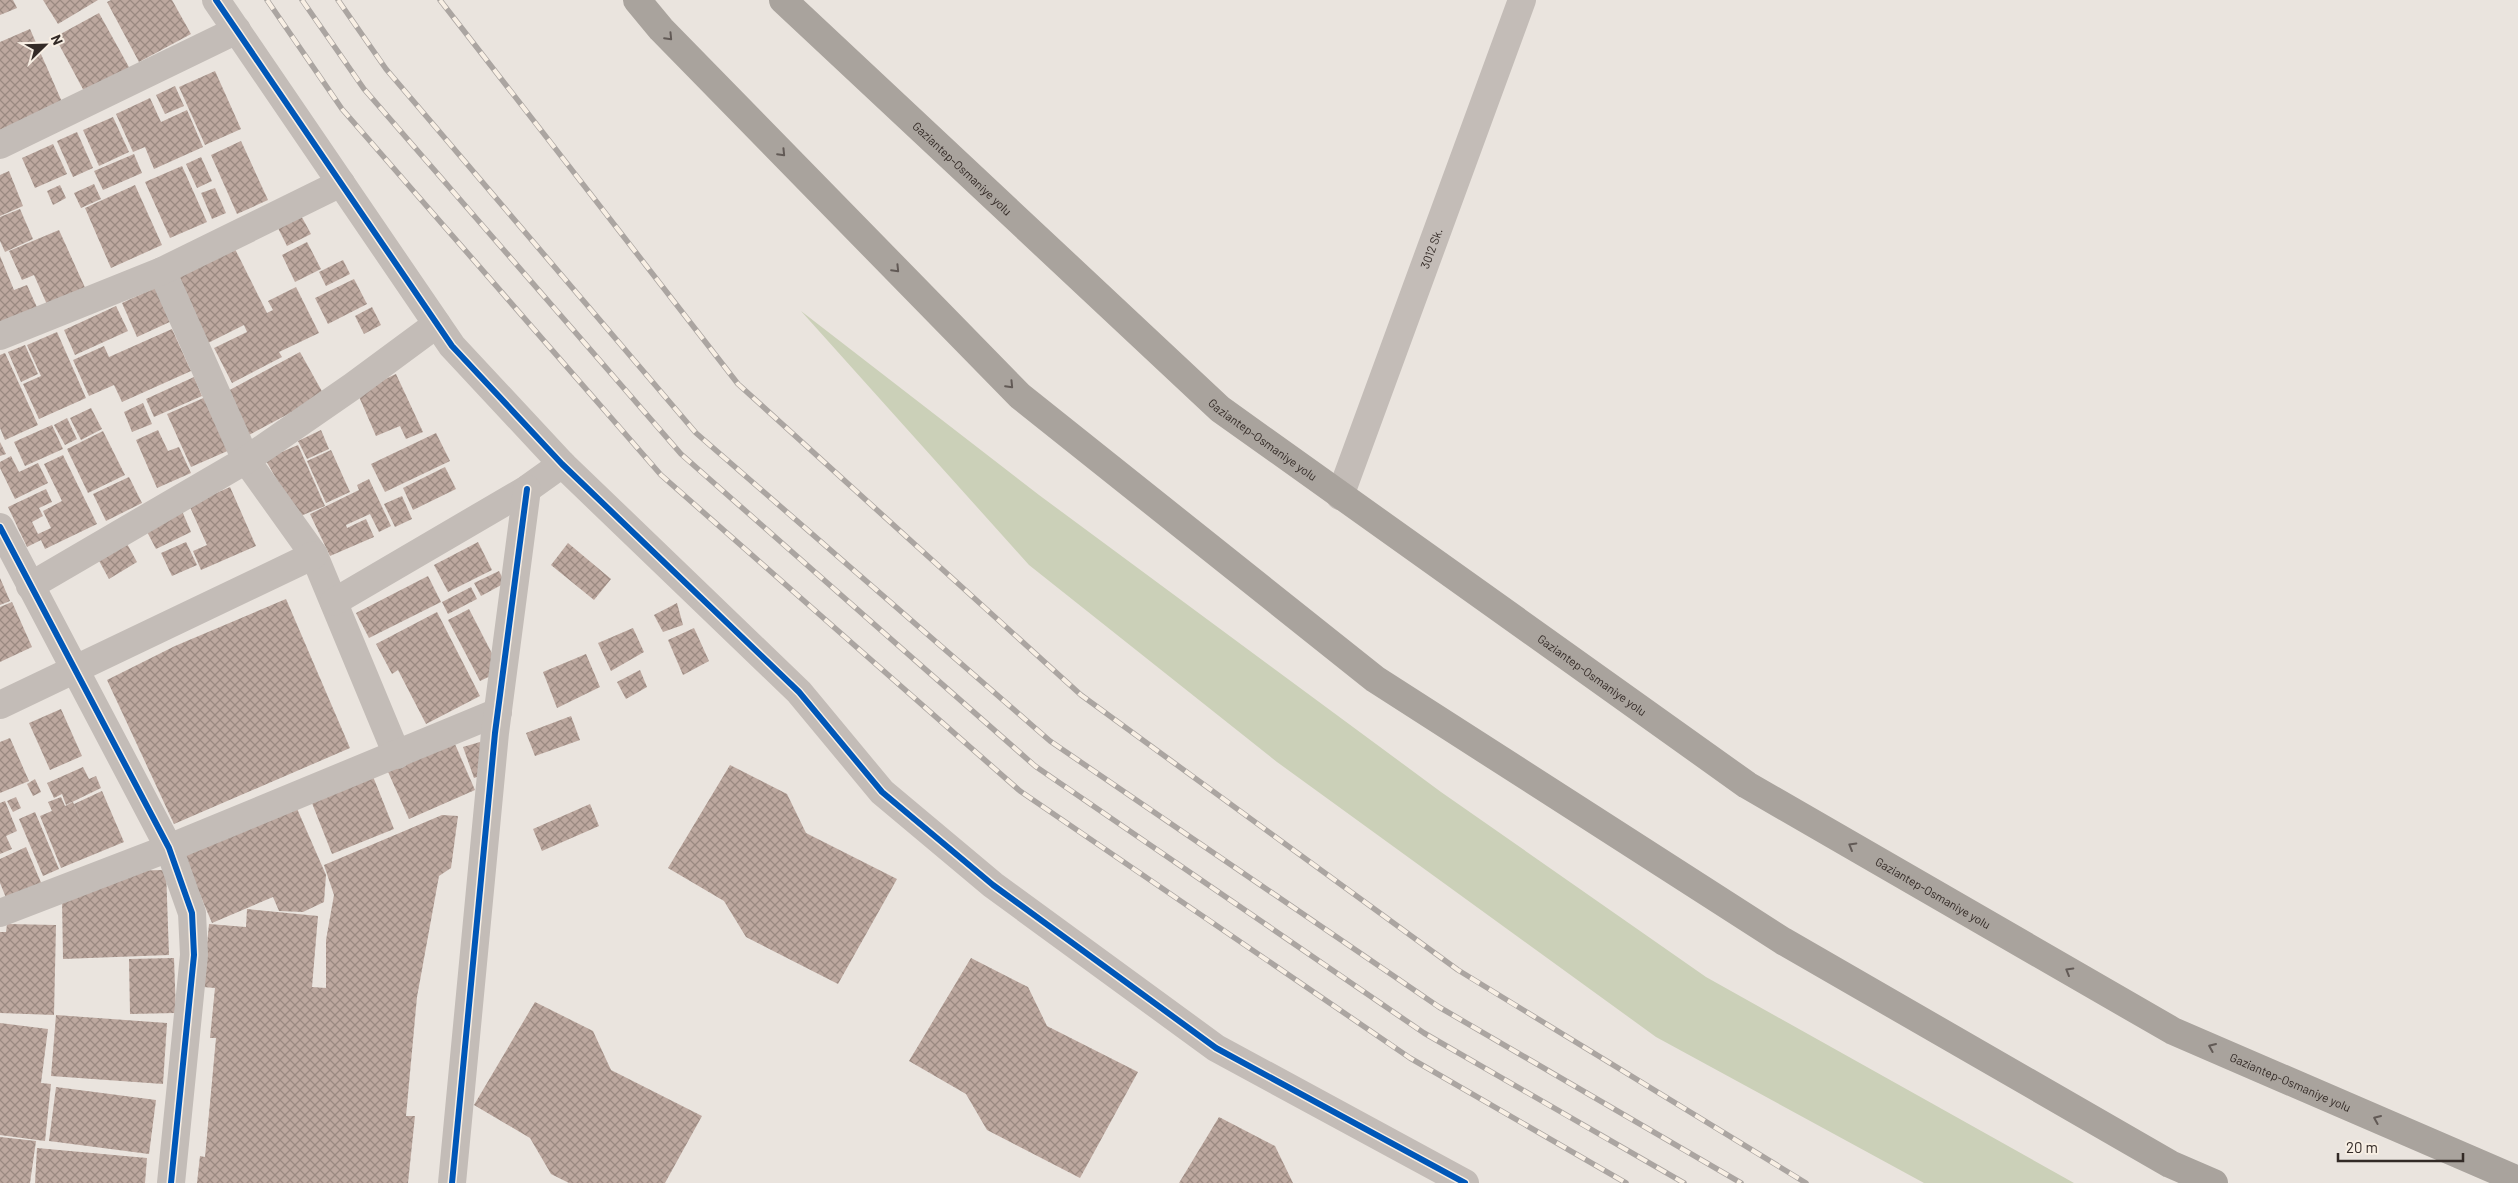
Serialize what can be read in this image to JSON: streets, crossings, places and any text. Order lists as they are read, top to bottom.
{
  "streets": {
    "highway": ["Gaziantep-Osmaniye yolu"],
    "street": ["3012 Sk."]
  },
  "crossings": [
    ["Gaziantep-Osmaniye yolu", "3012 Sk."]
  ],
  "scale_bar": "20 m",
  "north": "top right"
}
